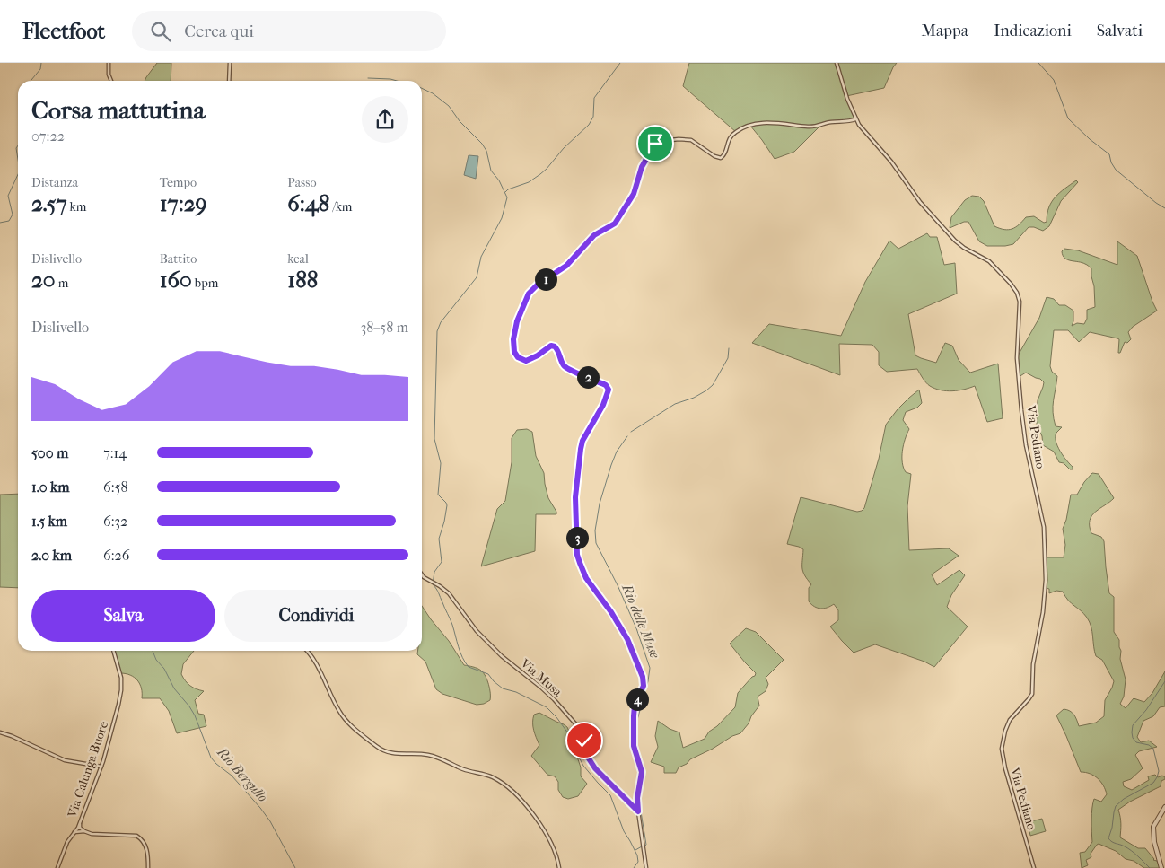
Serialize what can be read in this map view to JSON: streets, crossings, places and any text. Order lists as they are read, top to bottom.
{
  "streets": {
    "street": ["Via Pediano", "Via Musa", "Via Calunga Buore"]
  },
  "water": ["Rio delle Muse", "Rio Bergullo"],
  "page": {
    "header": "Fleetfoot",
    "search": "Cerca qui",
    "nav": ["Mappa", "Indicazioni", "Salvati"],
    "heading": ["Corsa mattutina", "07:22"],
    "stats": [
      ["Distanza", "2.57 km"],
      ["Tempo", "17:29"],
      ["Passo", "6:48 /km"],
      ["Dislivello", "20 m"],
      ["Battito", "160 bpm"],
      ["kcal", "188"]
    ],
    "pins": [
      "1",
      "2",
      "3",
      "4"
    ],
    "chart": ["Dislivello", "38–58 m"],
    "list": [
      {
        "name": "500 m",
        "note": "7:14"
      },
      {
        "name": "1.0 km",
        "note": "6:58"
      },
      {
        "name": "1.5 km",
        "note": "6:32"
      },
      {
        "name": "2.0 km",
        "note": "6:26"
      }
    ],
    "buttons": ["Salva", "Condividi"]
  }
}
